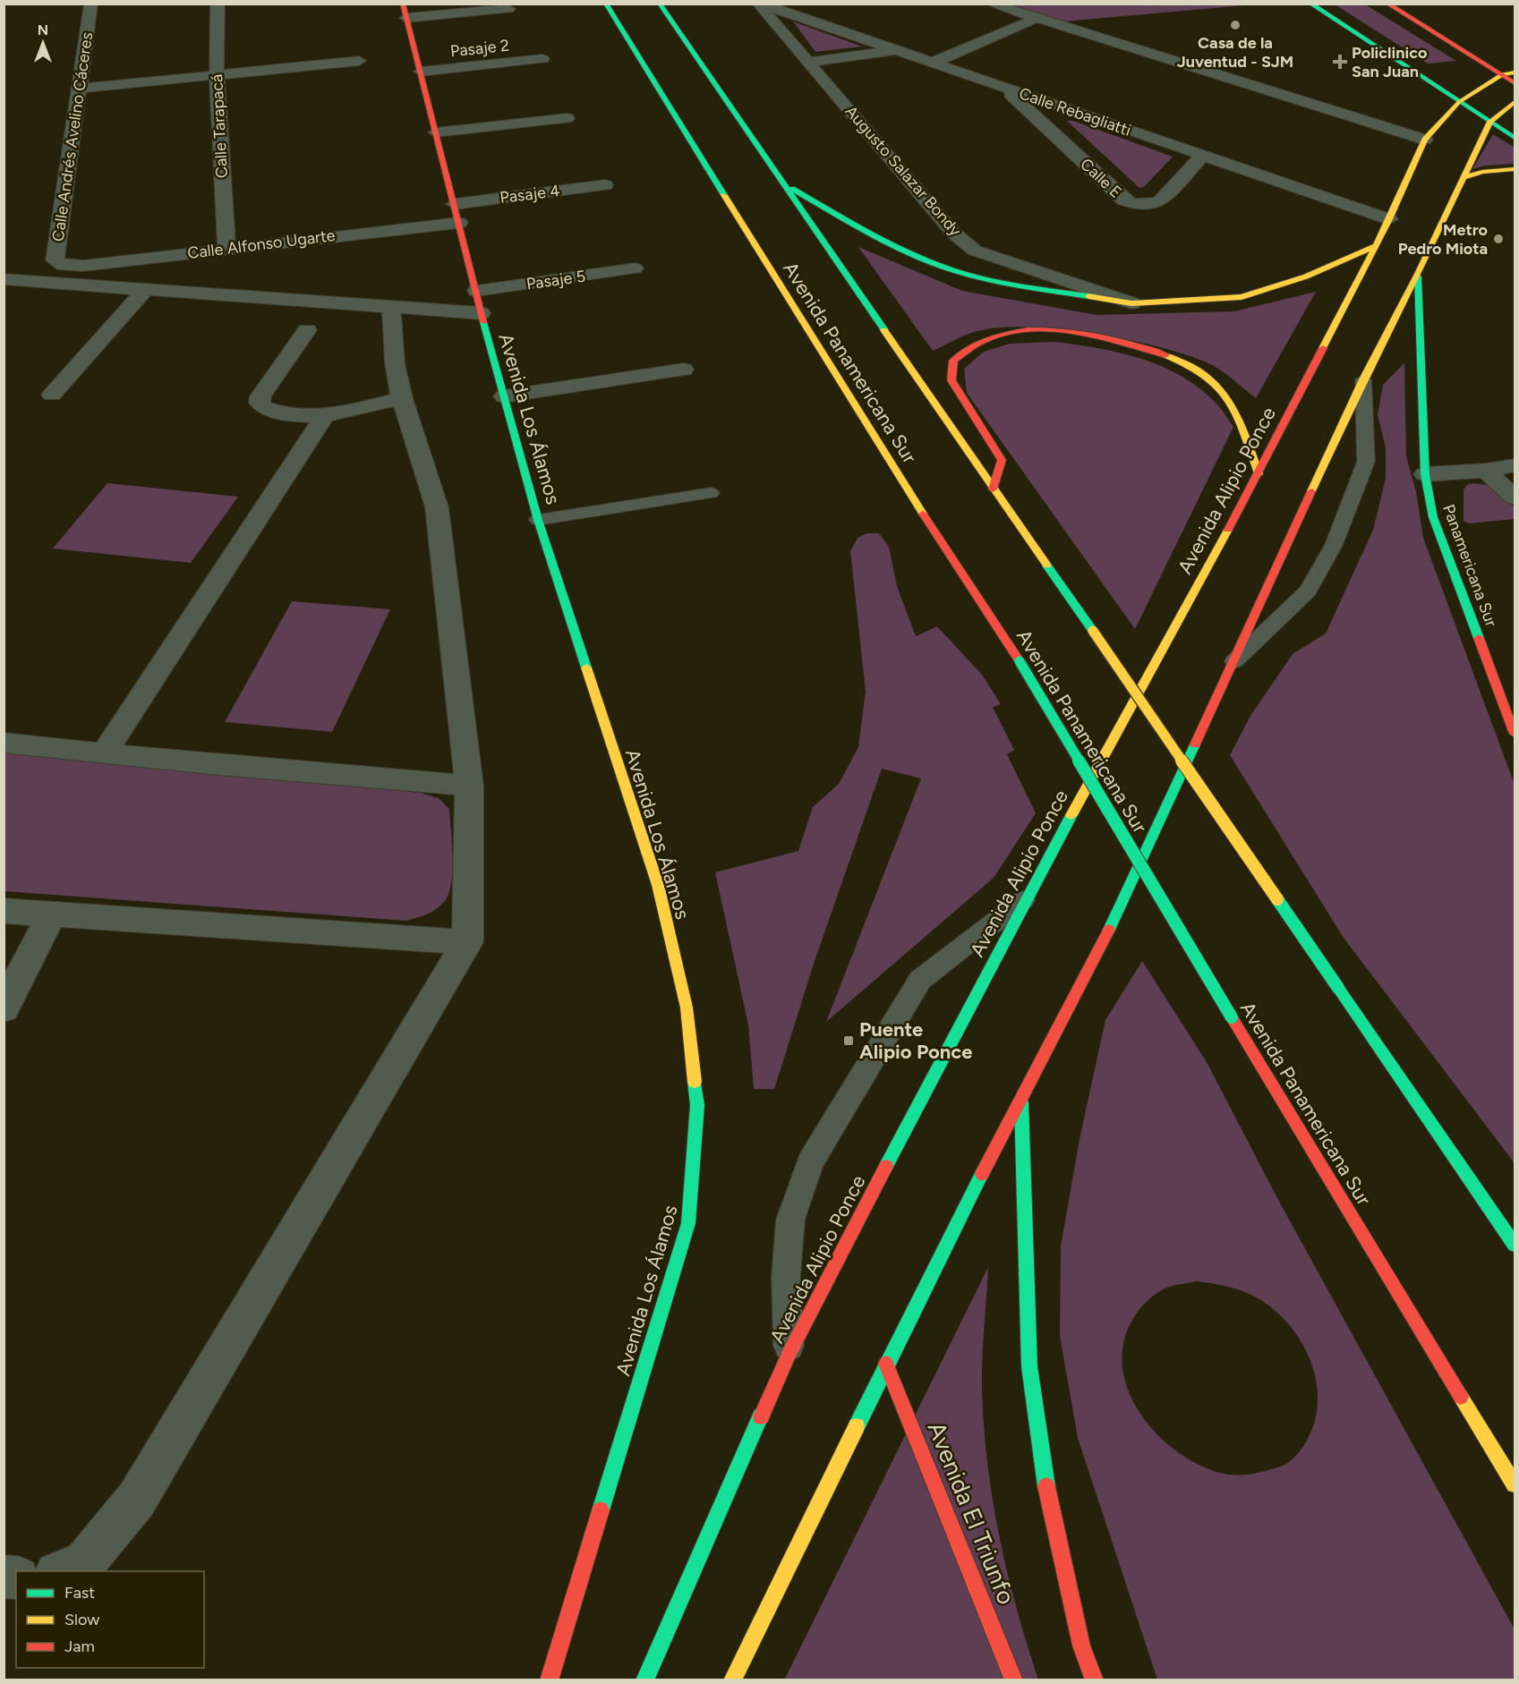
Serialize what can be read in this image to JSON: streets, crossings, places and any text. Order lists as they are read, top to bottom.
{
  "streets": {
    "main road": [
      "Avenida Panamericana Sur",
      "Avenida Los Álamos",
      "Avenida Alipio Ponce",
      "Panamericana Sur",
      "Avenida El Triunfo"
    ],
    "street": [
      "Pasaje 2",
      "Calle Rebagliatti",
      "Calle Tarapacá",
      "Calle Andrés Avelino Cáceres",
      "Augusto Salazar Bondy",
      "Calle E",
      "Pasaje 4",
      "Calle Alfonso Ugarte",
      "Pasaje 5"
    ]
  },
  "crossings": [
    ["Pasaje 2", "Avenida Los Álamos"],
    ["Calle Rebagliatti", "Augusto Salazar Bondy"],
    ["Calle Rebagliatti", "Calle E"],
    ["Calle Rebagliatti", "Avenida Alipio Ponce"],
    ["Calle Tarapacá", "Calle Alfonso Ugarte"],
    ["Calle Andrés Avelino Cáceres", "Calle Alfonso Ugarte"],
    ["Pasaje 4", "Avenida Los Álamos"],
    ["Calle Alfonso Ugarte", "Avenida Los Álamos"],
    ["Pasaje 5", "Avenida Los Álamos"]
  ],
  "places": {
    "other": ["Casa de la Juventud - SJM", "Metro Pedro Miota"],
    "health": ["Policlinico San Juan"],
    "transit": ["Puente Alipio Ponce"]
  },
  "legend": ["Fast", "Slow", "Jam"],
  "north": "top"
}
